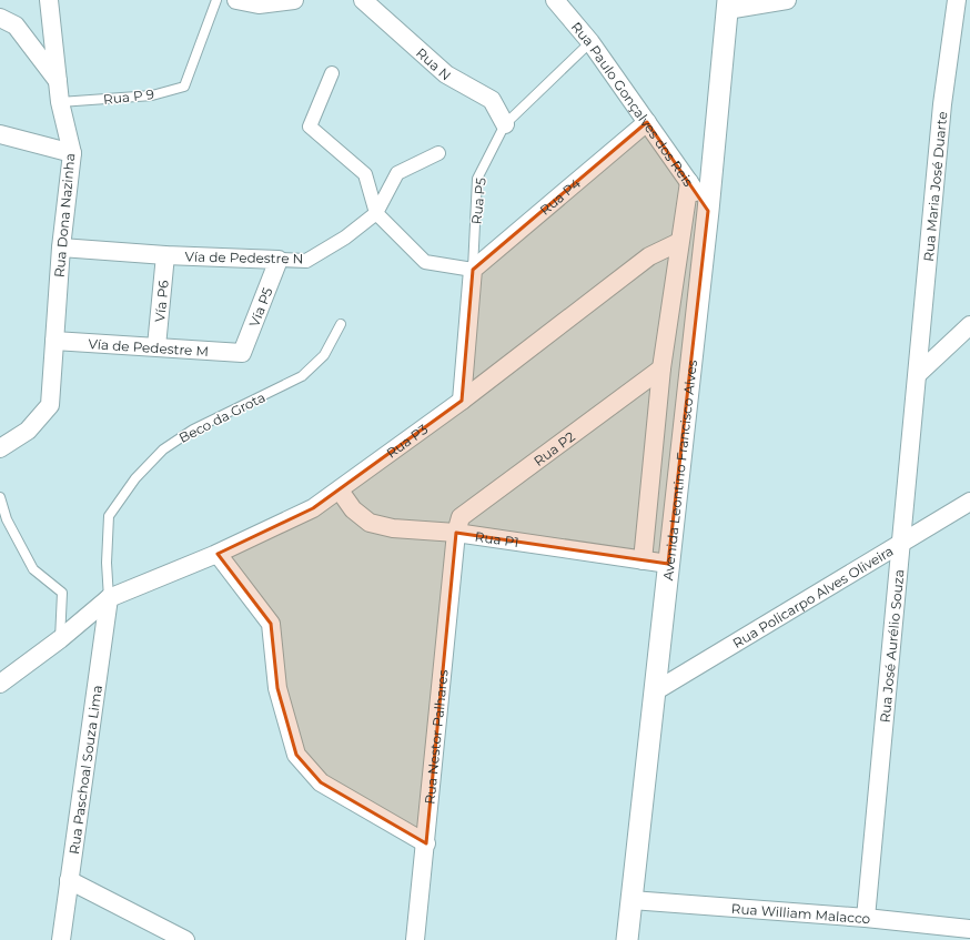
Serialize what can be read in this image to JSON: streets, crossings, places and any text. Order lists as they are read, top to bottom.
{
  "streets": {
    "street": [
      "Rua N",
      "Rua Paulo Gonçalves dos Reis",
      "Rua Maria José Duarte",
      "Rua P4",
      "Rua P5",
      "Rua Dona Nazinha",
      "Vía de Pedestre N",
      "Vía P6",
      "Vía P5",
      "Vía de Pedestre M",
      "Rua P3",
      "Rua P2",
      "Avenida Leontino Francisco Alves",
      "Rua P1",
      "Rua Policarpo Alves Oliveira",
      "Rua José Aurélio Souza",
      "Rua Nestor Palhares",
      "Rua Paschoal Souza Lima",
      "Rua William Malacco"
    ],
    "lane": ["Rua P 9", "Beco da Grota"]
  },
  "crossings": [
    ["Rua N", "Rua P5"],
    ["Rua P 9", "Rua Dona Nazinha"],
    ["Rua Paulo Gonçalves dos Reis", "Rua P4"],
    ["Rua Paulo Gonçalves dos Reis", "Rua P5"],
    ["Rua Paulo Gonçalves dos Reis", "Avenida Leontino Francisco Alves"],
    ["Rua Maria José Duarte", "Rua José Aurélio Souza"],
    ["Rua P4", "Rua P5"],
    ["Rua P5", "Rua P3"],
    ["Rua Dona Nazinha", "Vía de Pedestre N"],
    ["Rua Dona Nazinha", "Vía de Pedestre M"],
    ["Vía de Pedestre N", "Vía P6"],
    ["Vía de Pedestre N", "Vía P5"],
    ["Vía P6", "Vía de Pedestre M"],
    ["Vía P5", "Vía de Pedestre M"],
    ["Beco da Grota", "Rua P3"],
    ["Beco da Grota", "Rua Paschoal Souza Lima"],
    ["Rua P3", "Avenida Leontino Francisco Alves"],
    ["Rua P3", "Rua P1"],
    ["Rua P3", "Rua Paschoal Souza Lima"],
    ["Rua P2", "Avenida Leontino Francisco Alves"],
    ["Rua P2", "Rua P1"],
    ["Rua P2", "Rua Nestor Palhares"],
    ["Avenida Leontino Francisco Alves", "Rua P1"],
    ["Avenida Leontino Francisco Alves", "Rua Policarpo Alves Oliveira"],
    ["Avenida Leontino Francisco Alves", "Rua William Malacco"],
    ["Rua P1", "Rua Nestor Palhares"],
    ["Rua Policarpo Alves Oliveira", "Rua José Aurélio Souza"],
    ["Rua José Aurélio Souza", "Rua William Malacco"]
  ]
}
